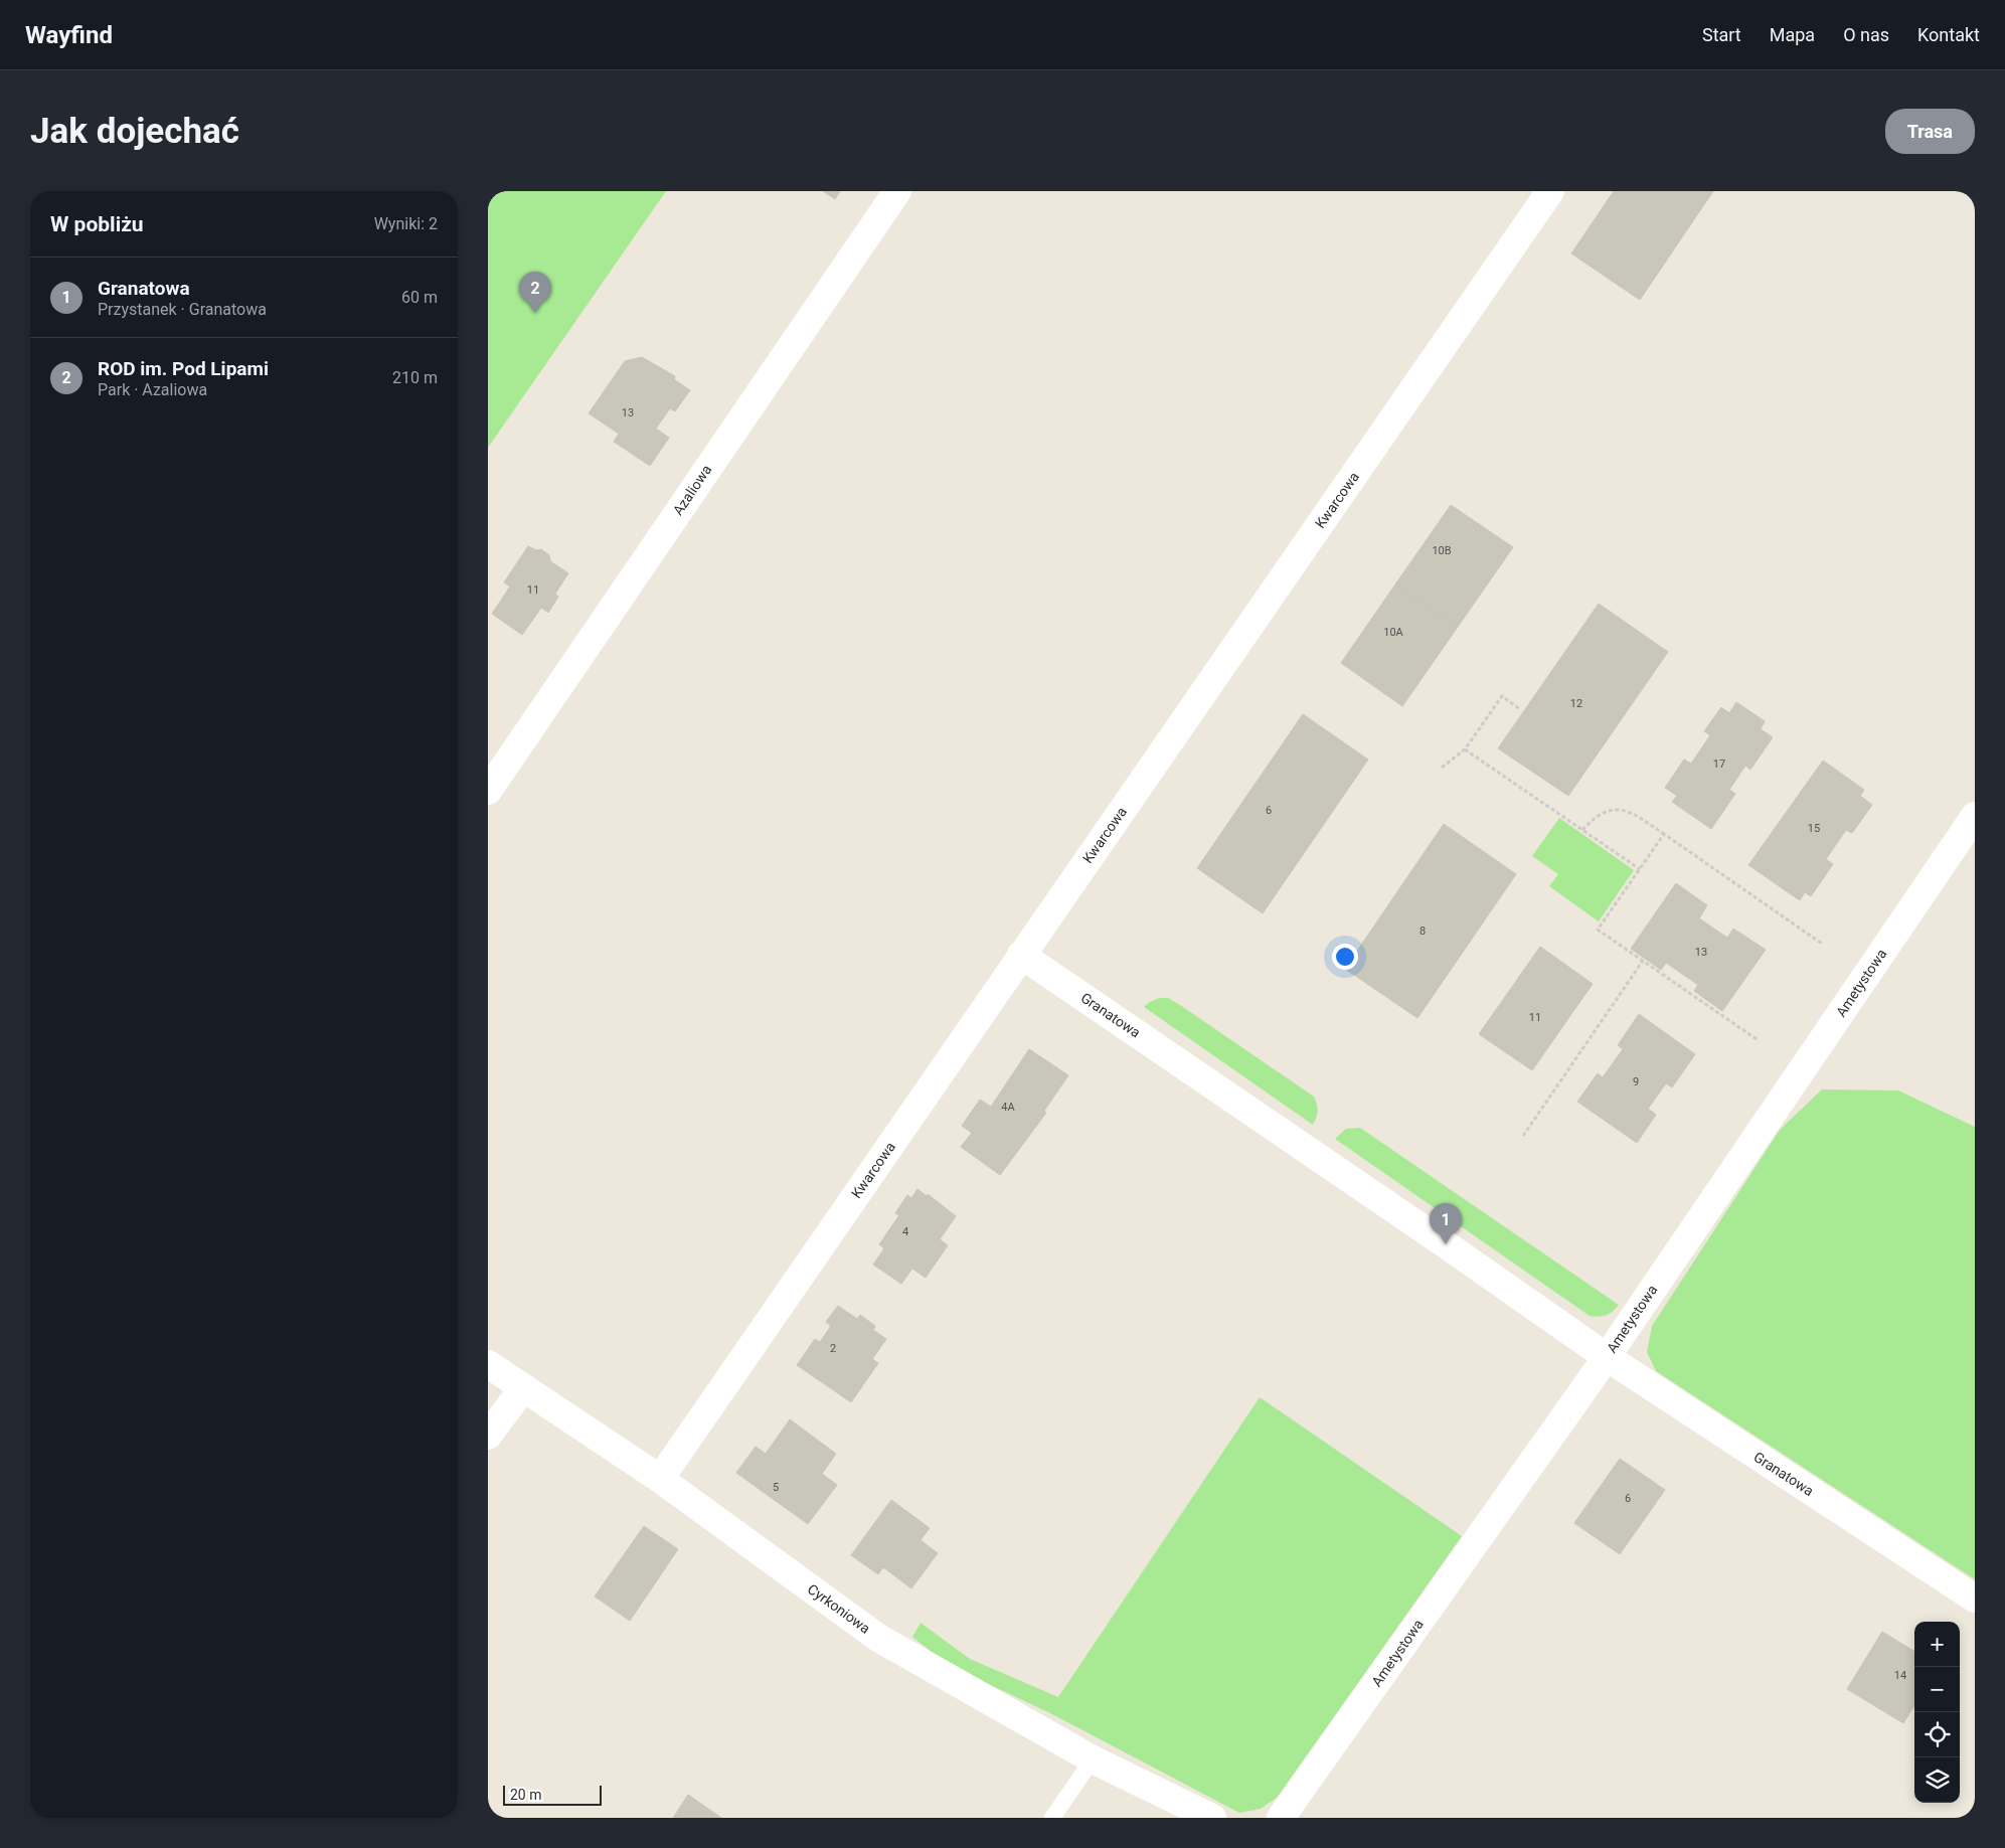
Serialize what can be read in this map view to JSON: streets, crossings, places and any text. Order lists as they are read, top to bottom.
{
  "streets": {
    "street": [
      "Azaliowa",
      "Kwarcowa",
      "Ametystowa",
      "Granatowa",
      "Cyrkoniowa"
    ]
  },
  "crossings": [
    ["Kwarcowa", "Granatowa"],
    ["Kwarcowa", "Cyrkoniowa"],
    ["Ametystowa", "Granatowa"]
  ],
  "house_numbers": [
    "13",
    "10B",
    "11",
    "10A",
    "12",
    "17",
    "6",
    "15",
    "8",
    "13",
    "11",
    "9",
    "4A",
    "4",
    "2",
    "5",
    "6",
    "14"
  ],
  "scale_bar": "20 m",
  "page": {
    "header": "Wayfind",
    "nav": [
      "Start",
      "Mapa",
      "O nas",
      "Kontakt"
    ],
    "buttons": "Trasa",
    "title": "Jak dojechać",
    "heading": ["W pobliżu", "Wyniki: 2"],
    "list": [
      {
        "mark": "1",
        "name": "Granatowa",
        "note": "Przystanek · Granatowa",
        "value": "60 m"
      },
      {
        "mark": "2",
        "name": "ROD im. Pod Lipami",
        "note": "Park · Azaliowa",
        "value": "210 m"
      }
    ],
    "pins": ["2", "1"],
    "map_buttons": ["+", "−"],
    "scale": "20 m"
  }
}
